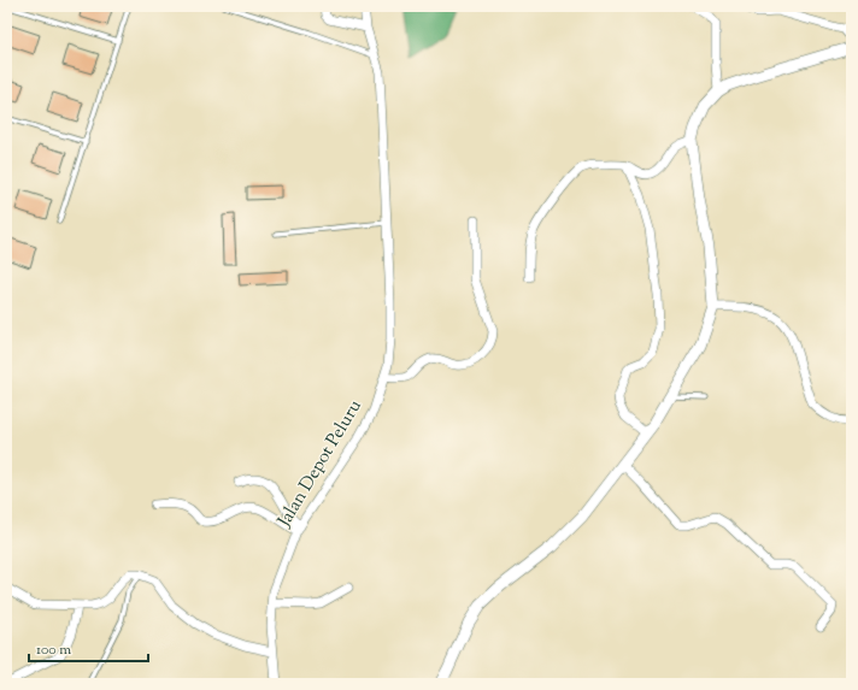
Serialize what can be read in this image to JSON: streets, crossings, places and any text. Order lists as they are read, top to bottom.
{
  "streets": {
    "street": ["Jalan Depot Peluru"]
  },
  "scale_bar": "100 m"
}
